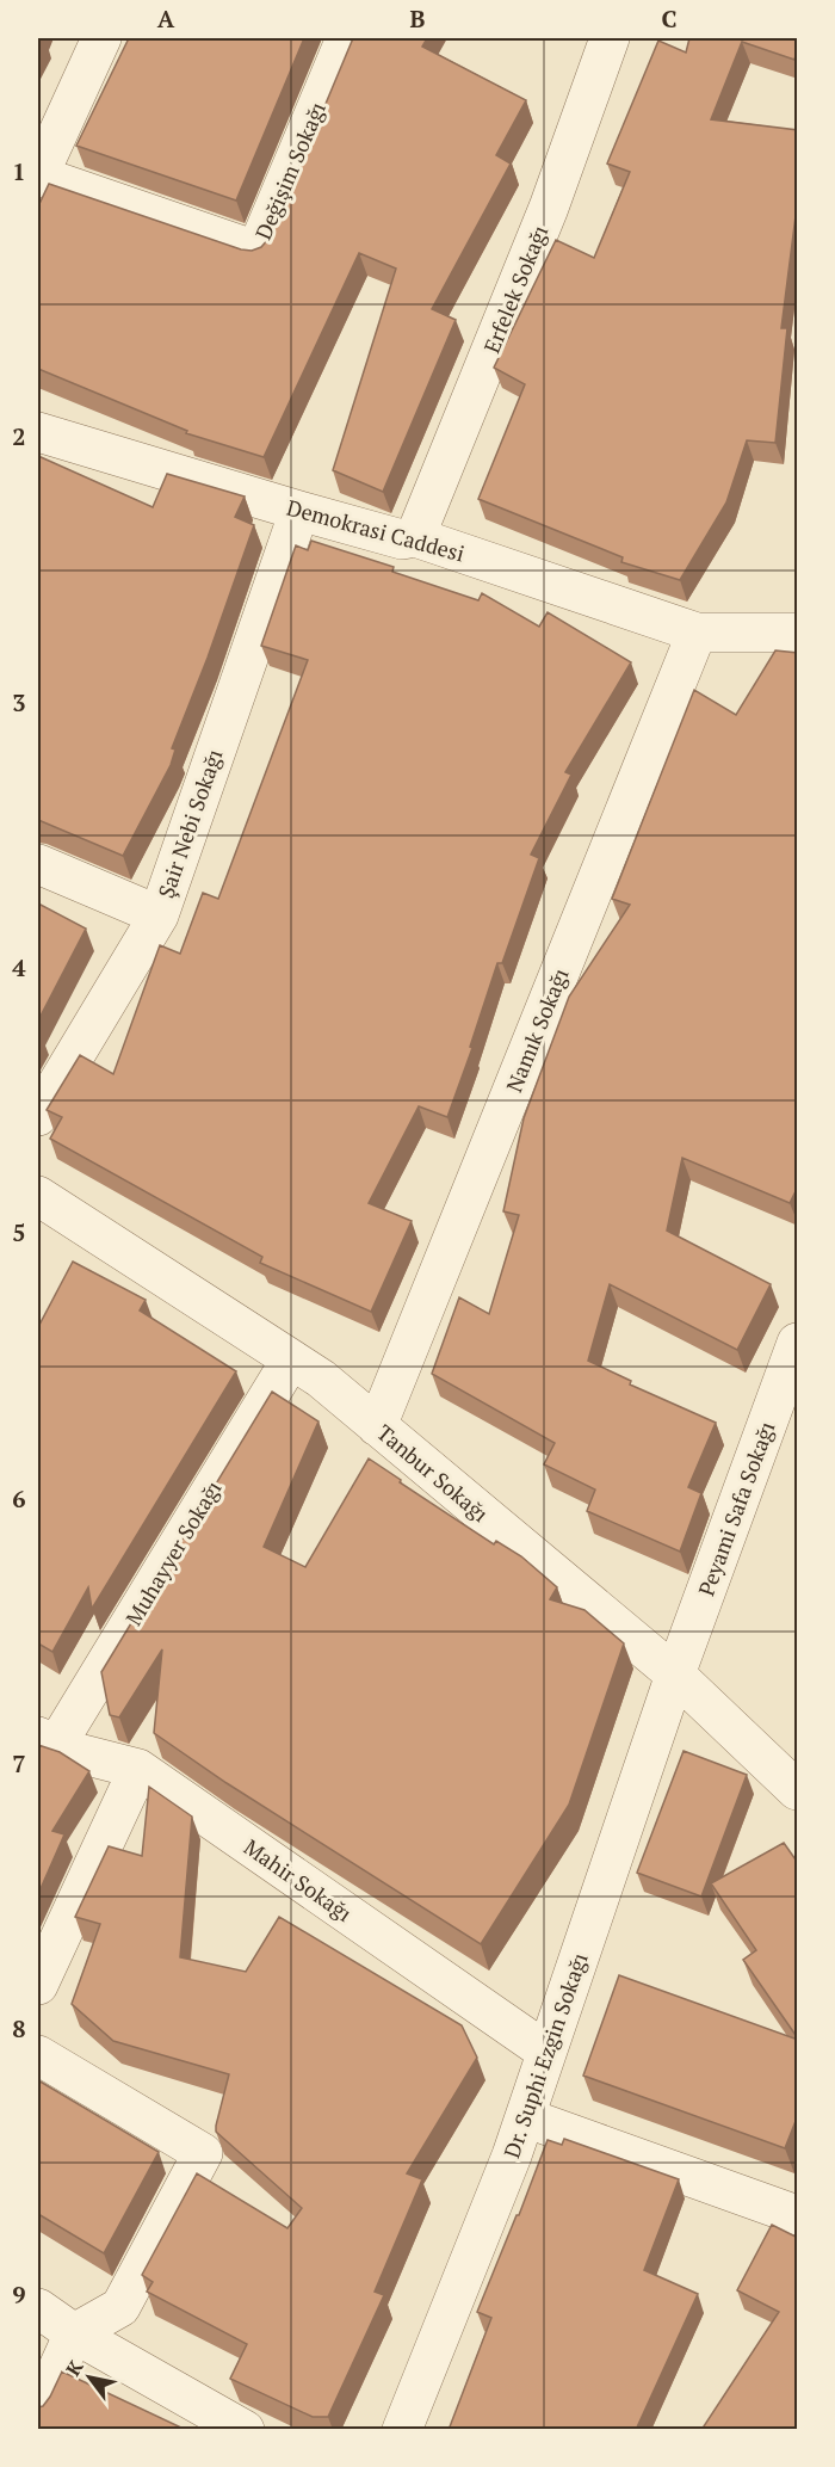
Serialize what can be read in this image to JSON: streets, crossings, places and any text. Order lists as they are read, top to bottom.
{
  "streets": {
    "street": [
      "Değişim Sokağı",
      "Erfelek Sokağı",
      "Demokrasi Caddesi",
      "Şair Nebi Sokağı",
      "Namık Sokağı",
      "Tanbur Sokağı",
      "Peyami Safa Sokağı",
      "Muhayyer Sokağı",
      "Mahir Sokağı",
      "Dr. Suphi Ezgin Sokağı"
    ]
  },
  "crossings": [
    ["Erfelek Sokağı", "Demokrasi Caddesi"],
    ["Demokrasi Caddesi", "Şair Nebi Sokağı"],
    ["Demokrasi Caddesi", "Namık Sokağı"],
    ["Namık Sokağı", "Tanbur Sokağı"],
    ["Tanbur Sokağı", "Peyami Safa Sokağı"],
    ["Tanbur Sokağı", "Muhayyer Sokağı"],
    ["Tanbur Sokağı", "Dr. Suphi Ezgin Sokağı"],
    ["Peyami Safa Sokağı", "Dr. Suphi Ezgin Sokağı"],
    ["Muhayyer Sokağı", "Mahir Sokağı"],
    ["Mahir Sokağı", "Dr. Suphi Ezgin Sokağı"]
  ],
  "north": "top left",
  "grid": {
    "columns": ["A", "B", "C"],
    "rows": [
      "1",
      "2",
      "3",
      "4",
      "5",
      "6",
      "7",
      "8",
      "9"
    ]
  }
}
